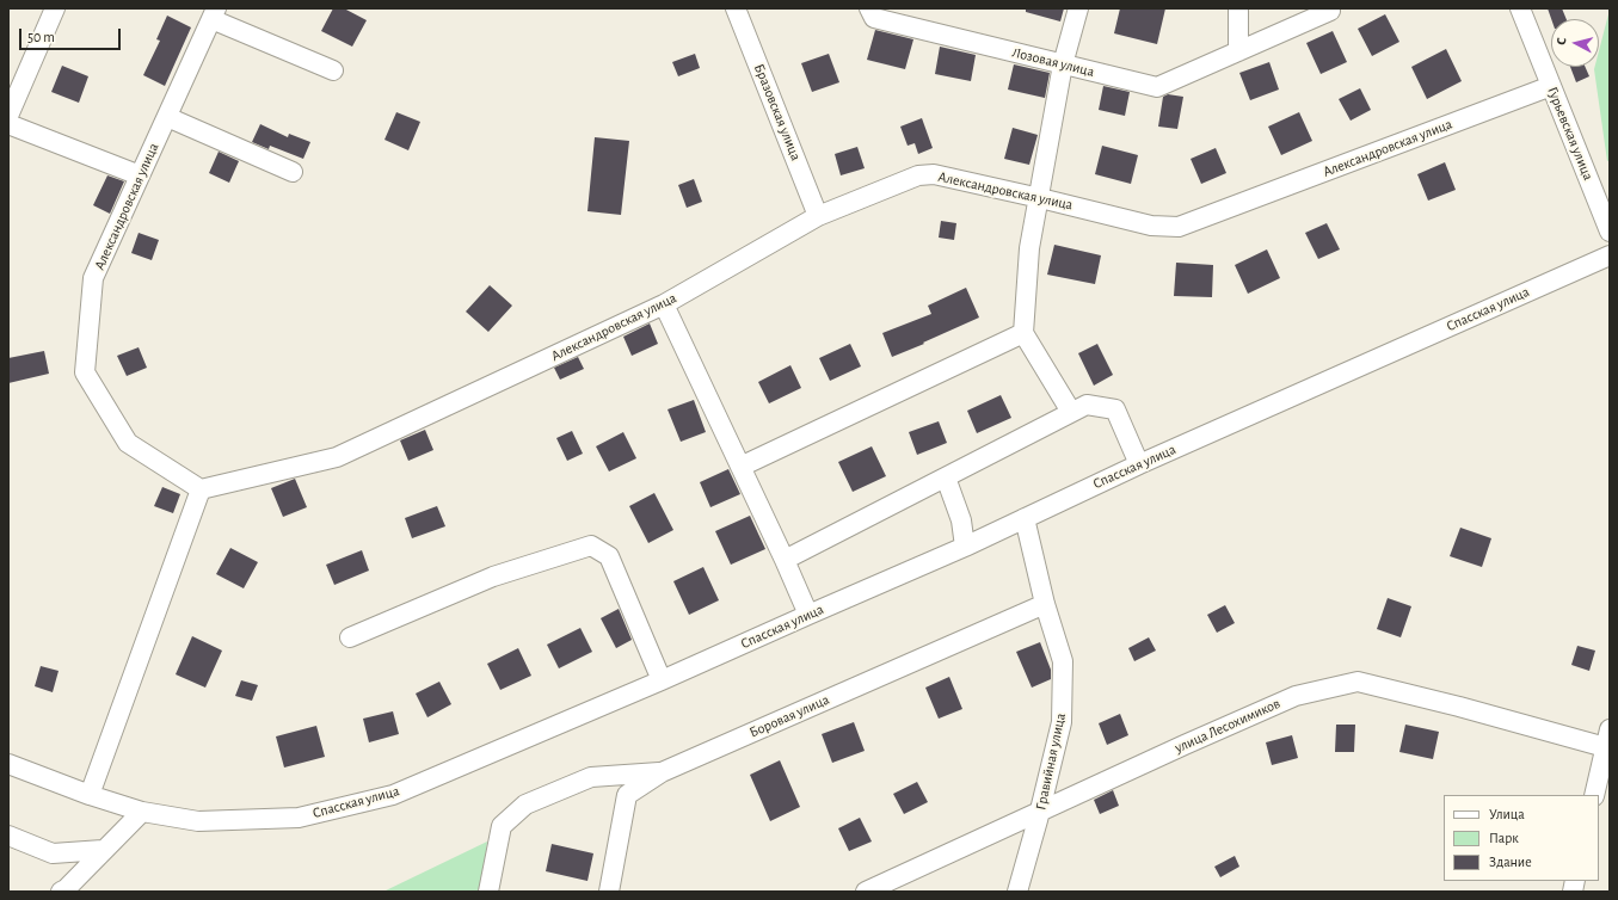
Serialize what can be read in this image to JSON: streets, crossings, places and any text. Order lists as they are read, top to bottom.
{
  "streets": {
    "street": [
      "Лозовая улица",
      "Бразовская улица",
      "Гурьевская улица",
      "Александровская улица",
      "Спасская улица",
      "Боровая улица",
      "улица Лесохимиков",
      "Гравийная улица"
    ]
  },
  "crossings": [
    ["Бразовская улица", "Александровская улица"],
    ["Гурьевская улица", "Александровская улица"],
    ["Спасская улица", "Гравийная улица"],
    ["Боровая улица", "Гравийная улица"],
    ["улица Лесохимиков", "Гравийная улица"]
  ],
  "legend": ["Улица", "Парк", "Здание"],
  "scale_bar": "50 m",
  "north": "left"
}
